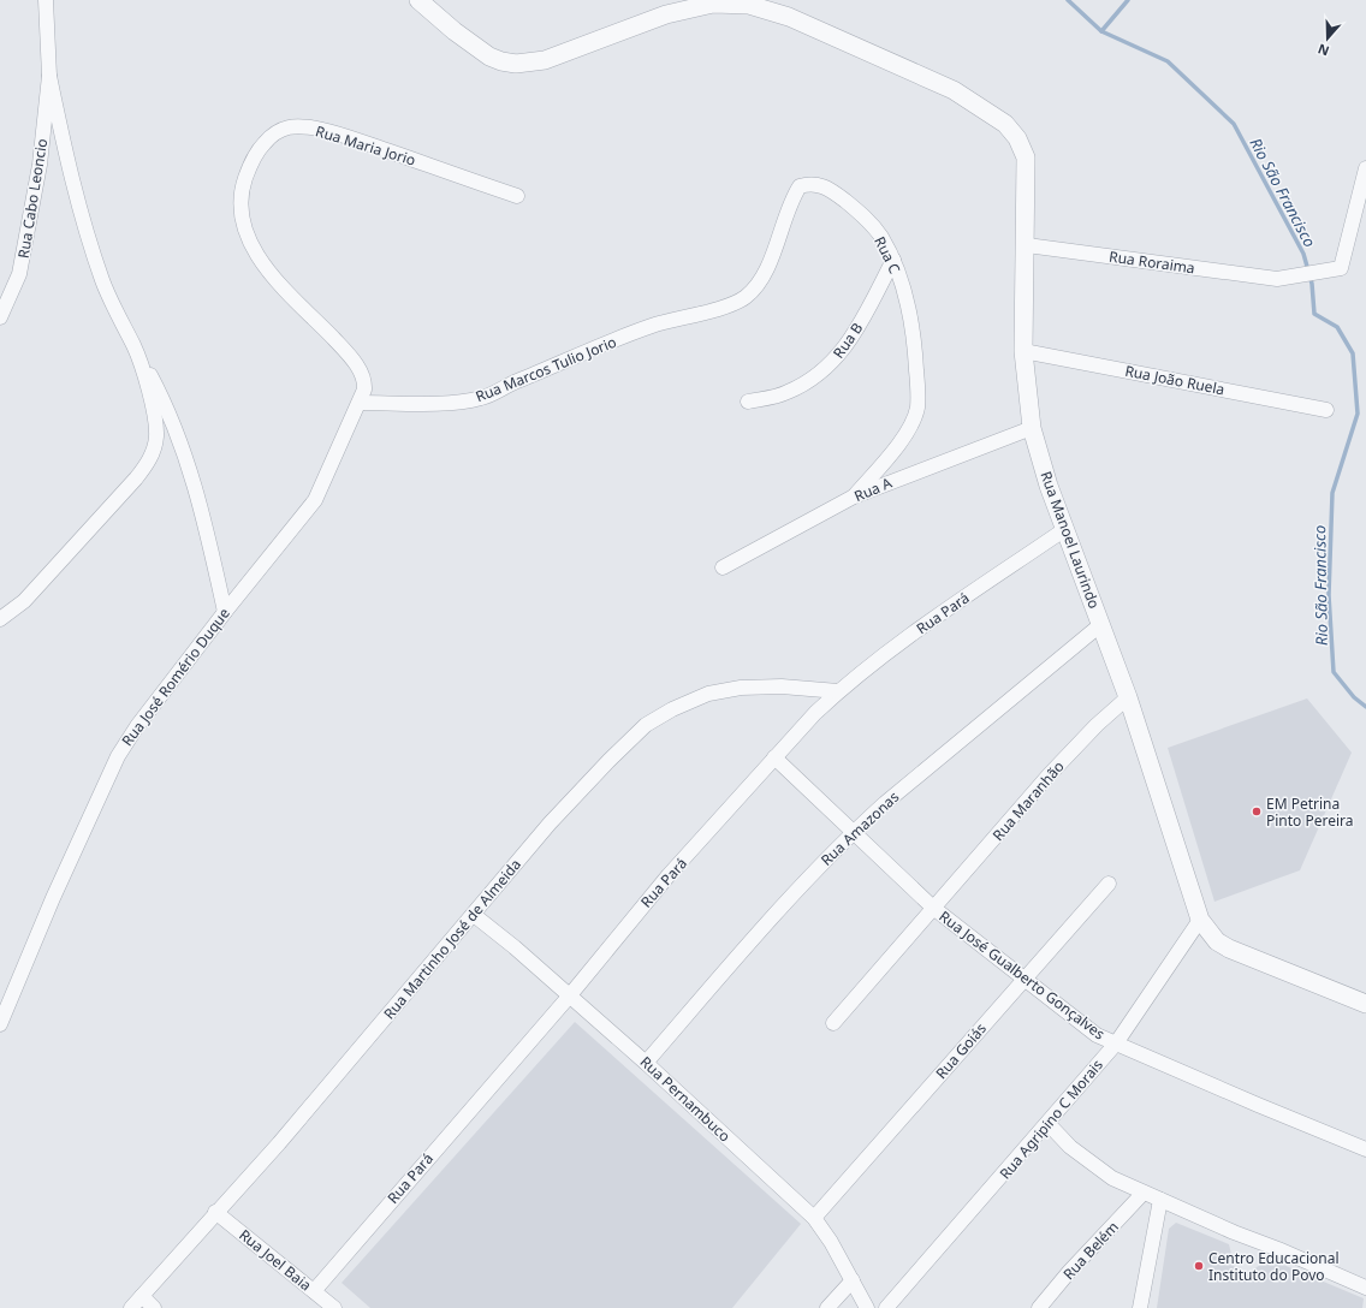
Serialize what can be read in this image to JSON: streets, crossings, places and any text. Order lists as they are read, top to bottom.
{
  "streets": {
    "street": [
      "Rua Maria Jorio",
      "Rua Cabo Leoncio",
      "Rua C",
      "Rua Roraima",
      "Rua B",
      "Rua Marcos Tulio Jorio",
      "Rua João Ruela",
      "Rua A",
      "Rua Manoel Laurindo",
      "Rua Pará",
      "Rua José Romério Duque",
      "Rua Maranhão",
      "Rua Amazonas",
      "Rua Martinho José de Almeida",
      "Rua José Gualberto Gonçalves",
      "Rua Goiás",
      "Rua Pernambuco",
      "Rua Agripino C Morais",
      "Rua Belém",
      "Rua Joel Baia"
    ]
  },
  "crossings": [
    ["Rua Maria Jorio", "Rua José Romério Duque"],
    ["Rua C", "Rua B"],
    ["Rua C", "Rua Marcos Tulio Jorio"],
    ["Rua C", "Rua A"],
    ["Rua Roraima", "Rua Manoel Laurindo"],
    ["Rua Marcos Tulio Jorio", "Rua José Romério Duque"],
    ["Rua João Ruela", "Rua Manoel Laurindo"],
    ["Rua A", "Rua Manoel Laurindo"],
    ["Rua Manoel Laurindo", "Rua Pará"],
    ["Rua Manoel Laurindo", "Rua Maranhão"],
    ["Rua Manoel Laurindo", "Rua Amazonas"],
    ["Rua Manoel Laurindo", "Rua Agripino C Morais"],
    ["Rua Pará", "Rua Martinho José de Almeida"],
    ["Rua Pará", "Rua José Gualberto Gonçalves"],
    ["Rua Pará", "Rua Pernambuco"],
    ["Rua Pará", "Rua Joel Baia"],
    ["Rua Maranhão", "Rua José Gualberto Gonçalves"],
    ["Rua Amazonas", "Rua José Gualberto Gonçalves"],
    ["Rua Amazonas", "Rua Pernambuco"],
    ["Rua Martinho José de Almeida", "Rua Pernambuco"],
    ["Rua Martinho José de Almeida", "Rua Joel Baia"],
    ["Rua José Gualberto Gonçalves", "Rua Goiás"],
    ["Rua José Gualberto Gonçalves", "Rua Agripino C Morais"],
    ["Rua Goiás", "Rua Pernambuco"]
  ],
  "water": ["Rio São Francisco"],
  "places": ["EM Petrina Pinto Pereira", "Centro Educacional Instituto do Povo"],
  "north": "bottom"
}
